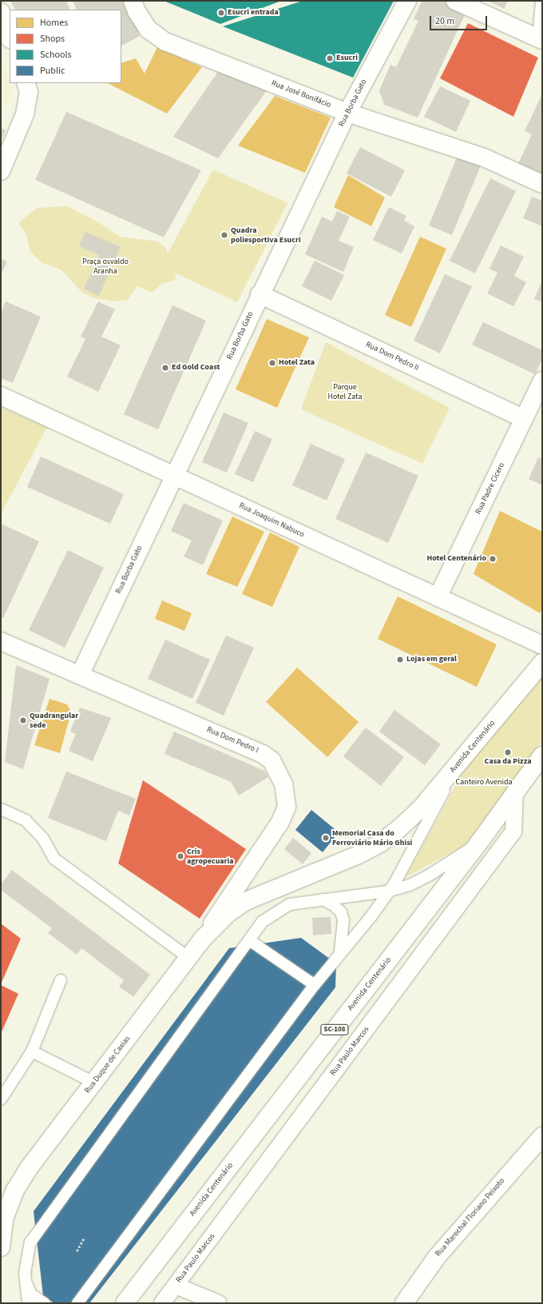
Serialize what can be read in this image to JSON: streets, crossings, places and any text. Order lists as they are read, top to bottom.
{
  "streets": {
    "street": [
      "Rua José Bonifácio",
      "Rua Borba Gato",
      "Rua Dom Pedro II",
      "Rua Padre Cícero",
      "Rua Joaquim Nabuco",
      "Rua Dom Pedro I",
      "Avenida Centenário",
      "SC-108",
      "Rua Paulo Marcos",
      "Rua Duque de Caxias",
      "Rua Marechal Floriano Peixoto"
    ]
  },
  "crossings": [
    ["Rua José Bonifácio", "Rua Borba Gato"],
    ["Rua Borba Gato", "Rua Dom Pedro II"],
    ["Rua Borba Gato", "Rua Joaquim Nabuco"],
    ["Rua Borba Gato", "Rua Dom Pedro I"],
    ["Rua Dom Pedro II", "Rua Padre Cícero"],
    ["Rua Padre Cícero", "Rua Joaquim Nabuco"],
    ["Rua Dom Pedro I", "Avenida Centenário"],
    ["Rua Dom Pedro I", "Rua Duque de Caxias"],
    ["Avenida Centenário", "Rua Paulo Marcos"],
    ["Avenida Centenário", "Rua Duque de Caxias"]
  ],
  "parks": ["Praça osvaldo Aranha", "Parque Hotel Zata", "Canteiro Avenida"],
  "places": [
    "Esucri entrada",
    "Esucri",
    "Quadra poliesportiva Esucri",
    "Hotel Zata",
    "Ed Gold Coast",
    "Hotel Centenário",
    "Lojas em geral",
    "Quadrangular sede",
    "Casa da Pizza",
    "Memorial Casa do Ferroviário Mário Ghisi",
    "Cris agropecuaria"
  ],
  "legend": [
    "Homes",
    "Shops",
    "Schools",
    "Public"
  ],
  "scale_bar": "20 m"
}
